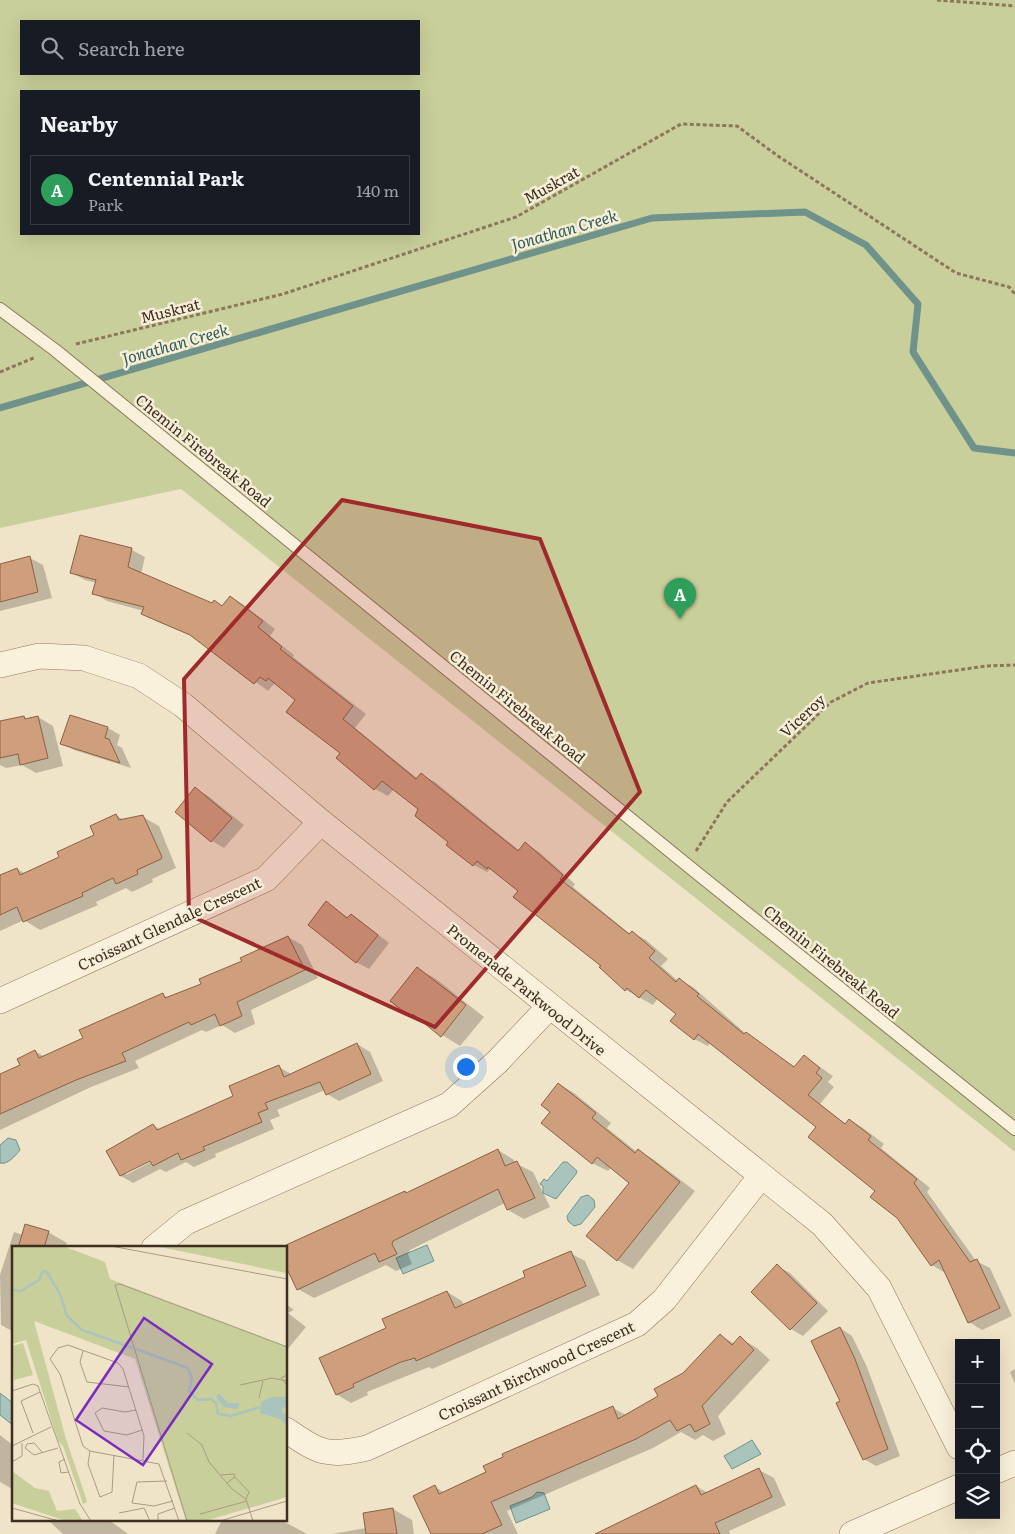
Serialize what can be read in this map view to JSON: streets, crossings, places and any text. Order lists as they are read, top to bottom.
{
  "streets": {
    "street": ["Croissant Glendale Crescent", "Promenade Parkwood Drive", "Croissant Birchwood Crescent"],
    "lane": ["Chemin Firebreak Road"],
    "path": ["Muskrat", "Viceroy"]
  },
  "crossings": [
    ["Muskrat", "Chemin Firebreak Road"],
    ["Chemin Firebreak Road", "Viceroy"],
    ["Croissant Glendale Crescent", "Promenade Parkwood Drive"],
    ["Promenade Parkwood Drive", "Croissant Birchwood Crescent"]
  ],
  "water": ["Jonathan Creek"],
  "page": {
    "search": "Search here",
    "heading": "Nearby",
    "list": [
      {
        "mark": "A",
        "name": "Centennial Park",
        "note": "Park",
        "value": "140 m"
      }
    ],
    "pins": "A",
    "map_buttons": ["+", "−"]
  }
}
